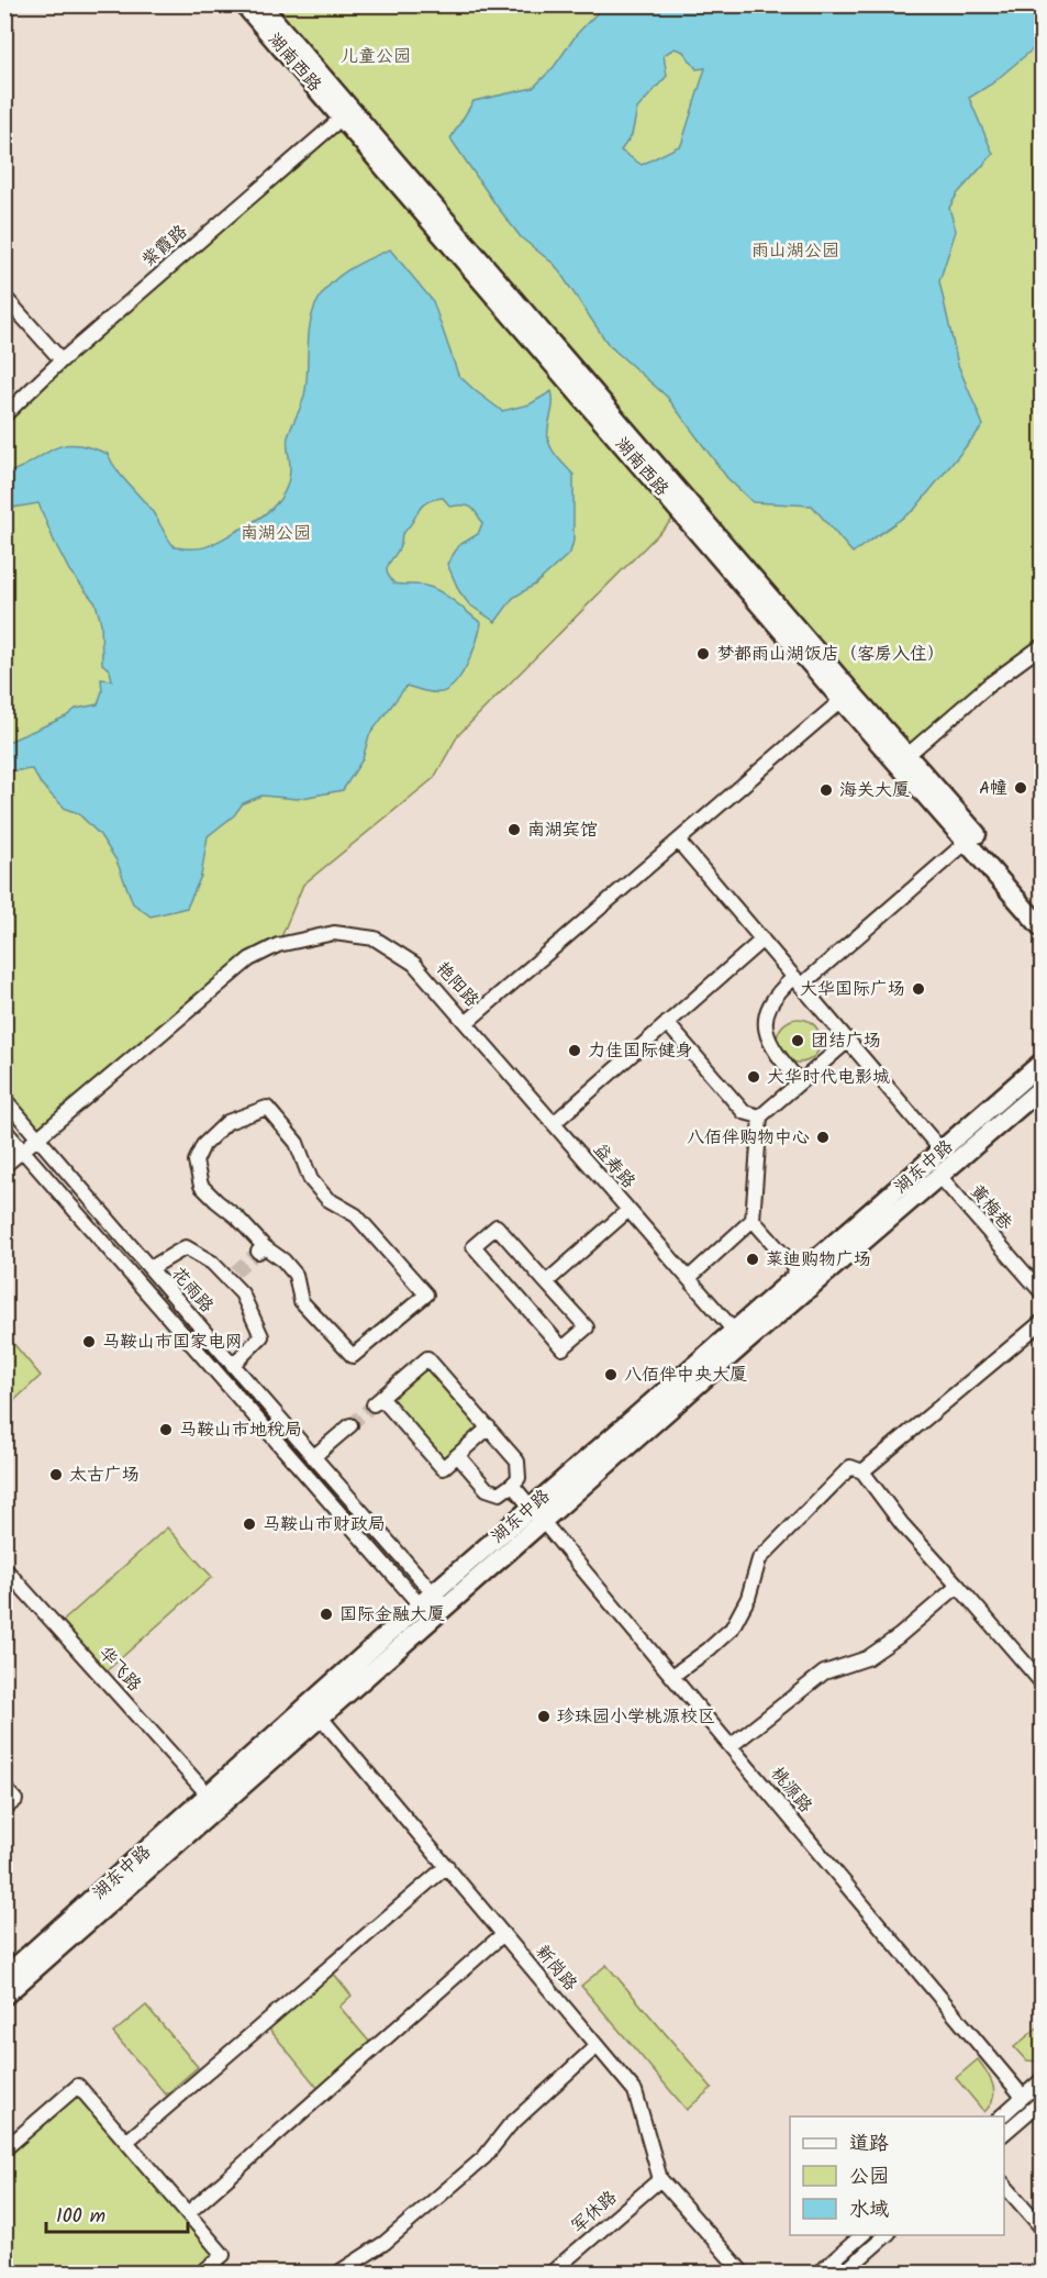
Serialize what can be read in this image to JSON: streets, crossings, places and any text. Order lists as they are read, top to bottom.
{
  "streets": {
    "main road": ["湖南西路", "湖东中路"],
    "street": [
      "紫霞路",
      "艳阳路",
      "益寿路",
      "黄梅巷",
      "花雨路",
      "华飞路",
      "桃源路",
      "新岗路",
      "军休路"
    ]
  },
  "crossings": [
    ["湖南西路", "紫霞路"],
    ["湖南西路", "艳阳路"],
    ["艳阳路", "益寿路"],
    ["艳阳路", "花雨路"],
    ["益寿路", "湖东中路"],
    ["湖东中路", "黄梅巷"],
    ["湖东中路", "花雨路"],
    ["湖东中路", "华飞路"],
    ["湖东中路", "桃源路"],
    ["湖东中路", "新岗路"],
    ["新岗路", "军休路"]
  ],
  "parks": ["儿童公园", "雨山湖公园", "南湖公园"],
  "places": [
    "梦都雨山湖饭店（客房入住）",
    "A幢",
    "海关大厦",
    "南湖宾馆",
    "大华国际广场",
    "团结广场",
    "力佳国际健身",
    "大华时代电影城",
    "八佰伴购物中心",
    "莱迪购物广场",
    "马鞍山市国家电网",
    "八佰伴中央大厦",
    "马鞍山市地税局",
    "太古广场",
    "马鞍山市财政局",
    "国际金融大厦",
    "珍珠园小学桃源校区"
  ],
  "legend": ["道路", "公园", "水域"],
  "scale_bar": "100 m"
}
